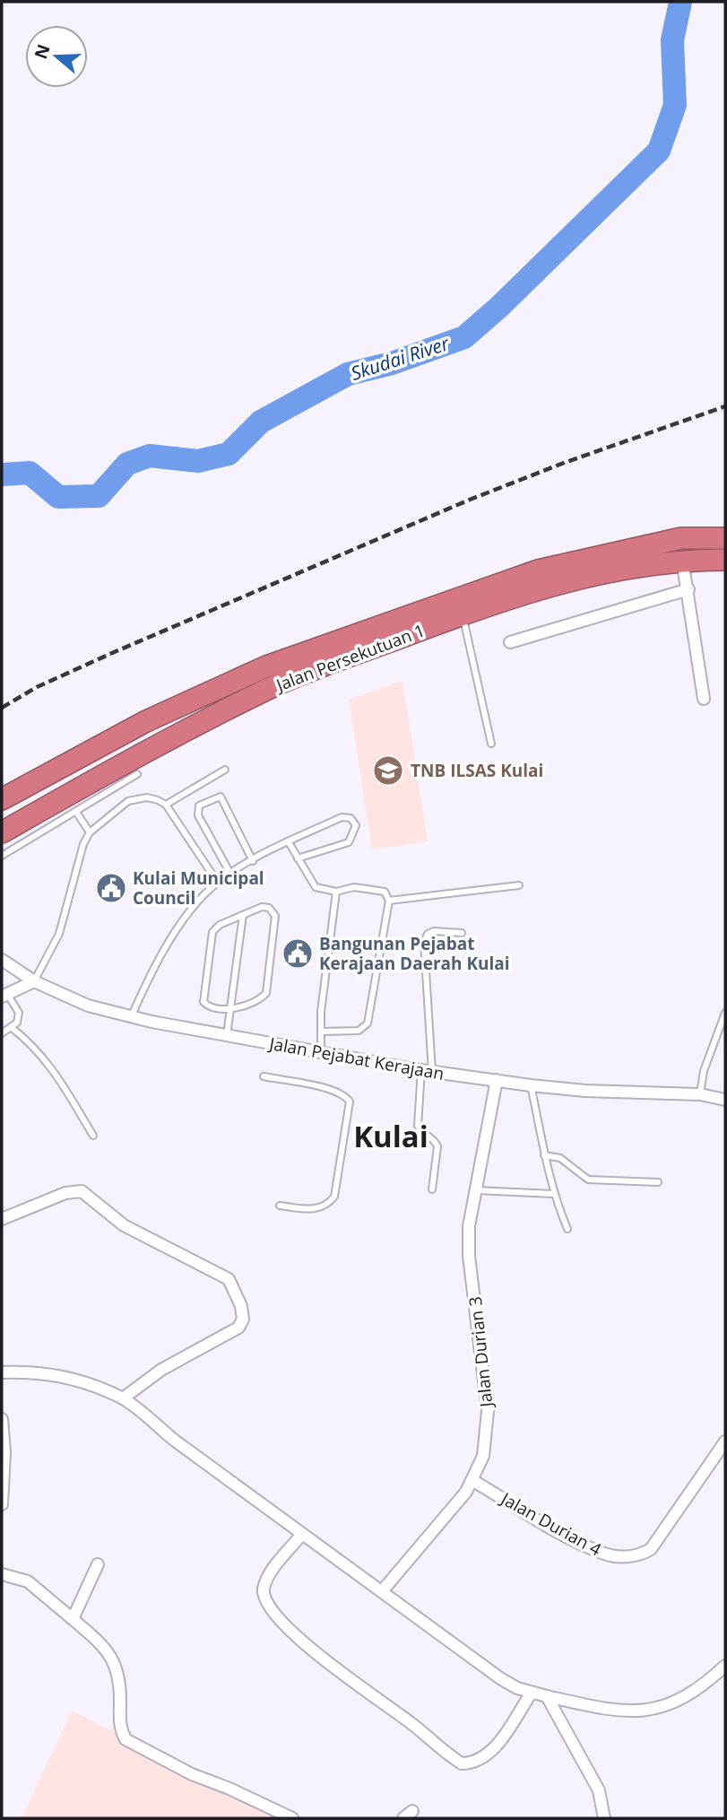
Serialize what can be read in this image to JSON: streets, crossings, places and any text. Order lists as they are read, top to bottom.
{
  "streets": {
    "highway": ["Jalan Persekutuan 1"],
    "street": ["Jalan Pejabat Kerajaan", "Jalan Durian 3", "Jalan Durian 4"]
  },
  "crossings": [
    ["Jalan Pejabat Kerajaan", "Jalan Durian 3"],
    ["Jalan Durian 3", "Jalan Durian 4"]
  ],
  "districts": ["Kulai"],
  "water": ["Skudai River"],
  "places": {
    "school or university": ["TNB ILSAS Kulai"],
    "public building": ["Kulai Municipal Council", "Bangunan Pejabat Kerajaan Daerah Kulai"]
  },
  "north": "left"
}
